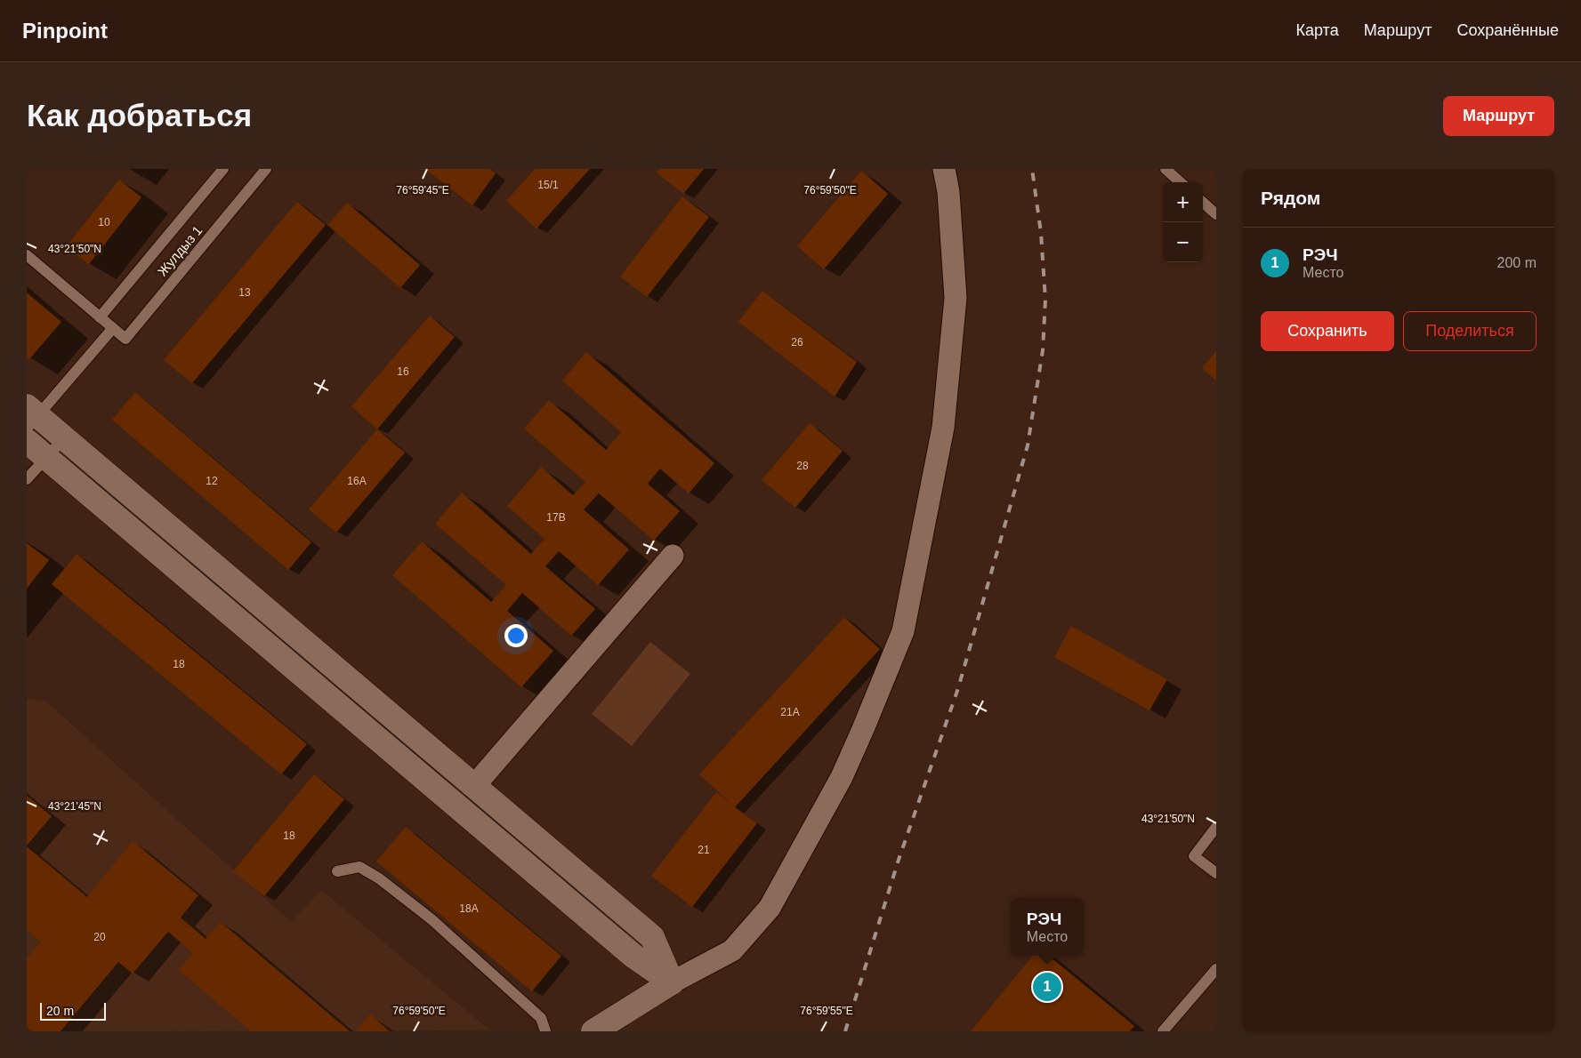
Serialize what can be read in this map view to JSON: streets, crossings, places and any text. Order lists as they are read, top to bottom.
{
  "streets": {
    "lane": ["Жулдыз 1"]
  },
  "house_numbers": [
    "15/1",
    "10",
    "13",
    "26",
    "16",
    "28",
    "12",
    "16А",
    "17В",
    "18",
    "21А",
    "18",
    "21",
    "18А",
    "20"
  ],
  "scale_bar": "20 m",
  "page": {
    "header": "Pinpoint",
    "nav": ["Карта", "Маршрут", "Сохранённые"],
    "buttons": [
      "Маршрут",
      ["Сохранить", "Поделиться"]
    ],
    "title": "Как добраться",
    "heading": "Рядом",
    "map_buttons": ["+", "−"],
    "list": [
      {
        "mark": "1",
        "name": "РЭЧ",
        "note": "Место",
        "value": "200 m"
      }
    ],
    "popup": ["РЭЧ", "Место"],
    "pins": "1",
    "scale": "20 m"
  },
  "coordinates": [
    "76°59'45\"E",
    "76°59'50\"E",
    "43°21'50\"N",
    "43°21'45\"N",
    "76°59'55\"E"
  ]
}
